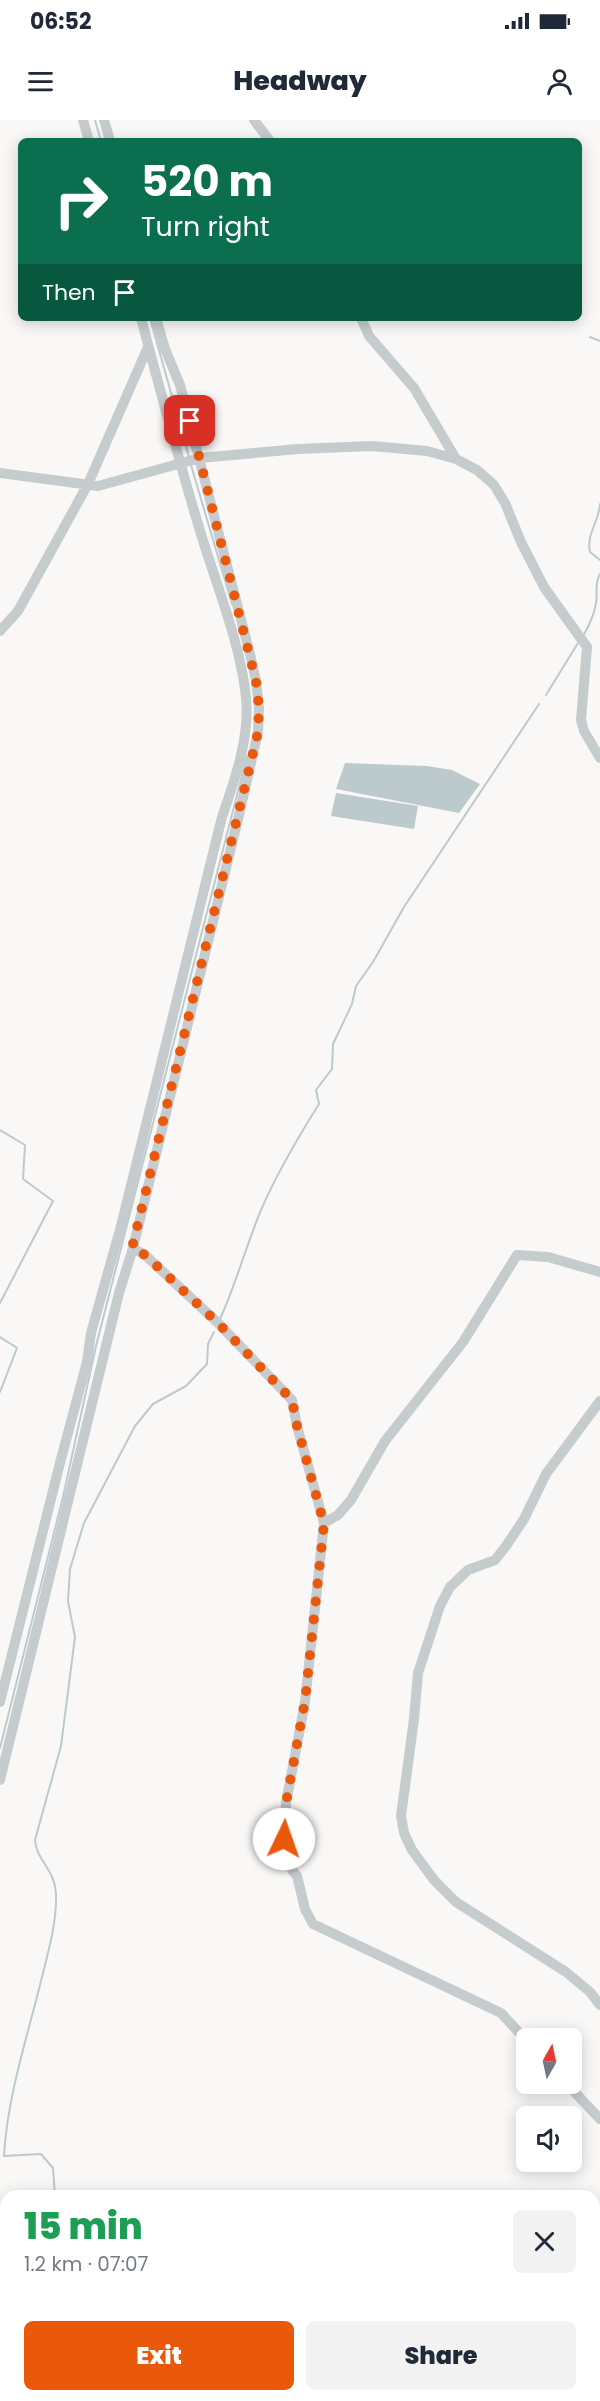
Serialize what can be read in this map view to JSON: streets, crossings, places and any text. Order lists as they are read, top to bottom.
{
  "north": "top",
  "page": {
    "status": "06:52",
    "header": "Headway",
    "turn": ["520 m", "Turn right"],
    "then": "Then",
    "heading": ["15 min", "1.2 km · 07:07"],
    "buttons": ["Exit", "Share"]
  }
}
